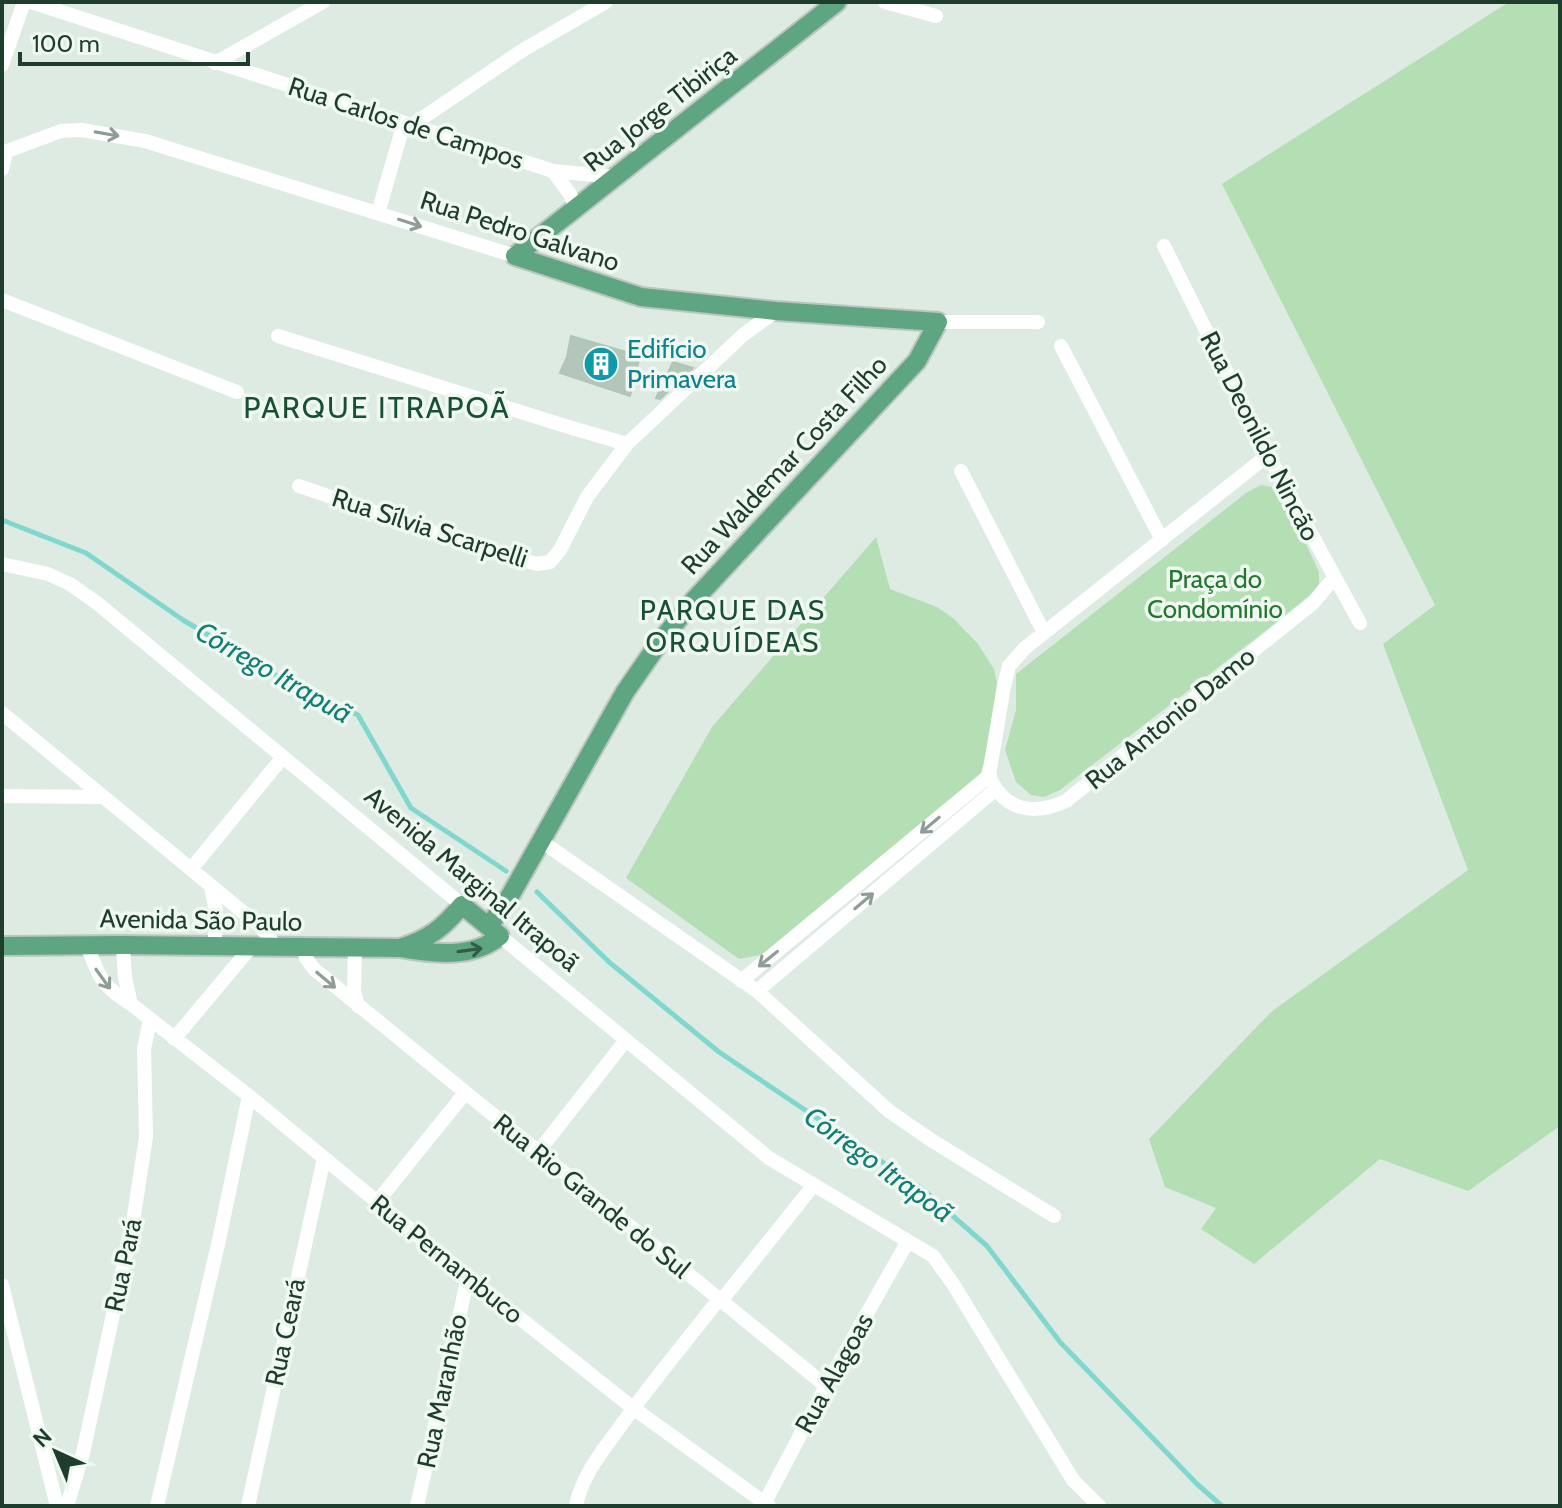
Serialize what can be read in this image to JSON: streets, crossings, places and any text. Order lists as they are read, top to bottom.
{
  "streets": {
    "main road": [
      "Rua Jorge Tibiriça",
      "Rua Pedro Galvano",
      "Rua Waldemar Costa Filho",
      "Avenida Marginal Itrapoã",
      "Avenida São Paulo"
    ],
    "street": [
      "Rua Carlos de Campos",
      "Rua Deonildo Nincão",
      "Rua Sílvia Scarpelli",
      "Rua Antonio Damo",
      "Rua Rio Grande do Sul",
      "Rua Pernambuco",
      "Rua Pará",
      "Rua Ceará",
      "Rua Alagoas",
      "Rua Maranhão"
    ]
  },
  "crossings": [
    ["Rua Jorge Tibiriça", "Rua Carlos de Campos"],
    ["Rua Jorge Tibiriça", "Rua Pedro Galvano"],
    ["Rua Pedro Galvano", "Rua Waldemar Costa Filho"],
    ["Rua Pedro Galvano", "Rua Sílvia Scarpelli"],
    ["Rua Deonildo Nincão", "Rua Antonio Damo"],
    ["Rua Waldemar Costa Filho", "Avenida Marginal Itrapoã"],
    ["Rua Waldemar Costa Filho", "Avenida São Paulo"],
    ["Avenida Marginal Itrapoã", "Avenida São Paulo"],
    ["Avenida Marginal Itrapoã", "Rua Alagoas"],
    ["Avenida São Paulo", "Rua Rio Grande do Sul"],
    ["Avenida São Paulo", "Rua Pernambuco"],
    ["Rua Rio Grande do Sul", "Rua Alagoas"],
    ["Rua Pernambuco", "Rua Pará"],
    ["Rua Pernambuco", "Rua Ceará"],
    ["Rua Pernambuco", "Rua Alagoas"],
    ["Rua Pernambuco", "Rua Maranhão"]
  ],
  "one_way": ["Rua Pedro Galvano"],
  "districts": ["PARQUE ITRAPOÃ", "PARQUE DAS ORQUÍDEAS"],
  "water": ["Córrego Itrapuã", "Córrego Itrapoã"],
  "parks": ["Praça do Condomínio"],
  "places": {
    "building": ["Edifício Primavera"]
  },
  "scale_bar": "100 m",
  "north": "top left"
}
